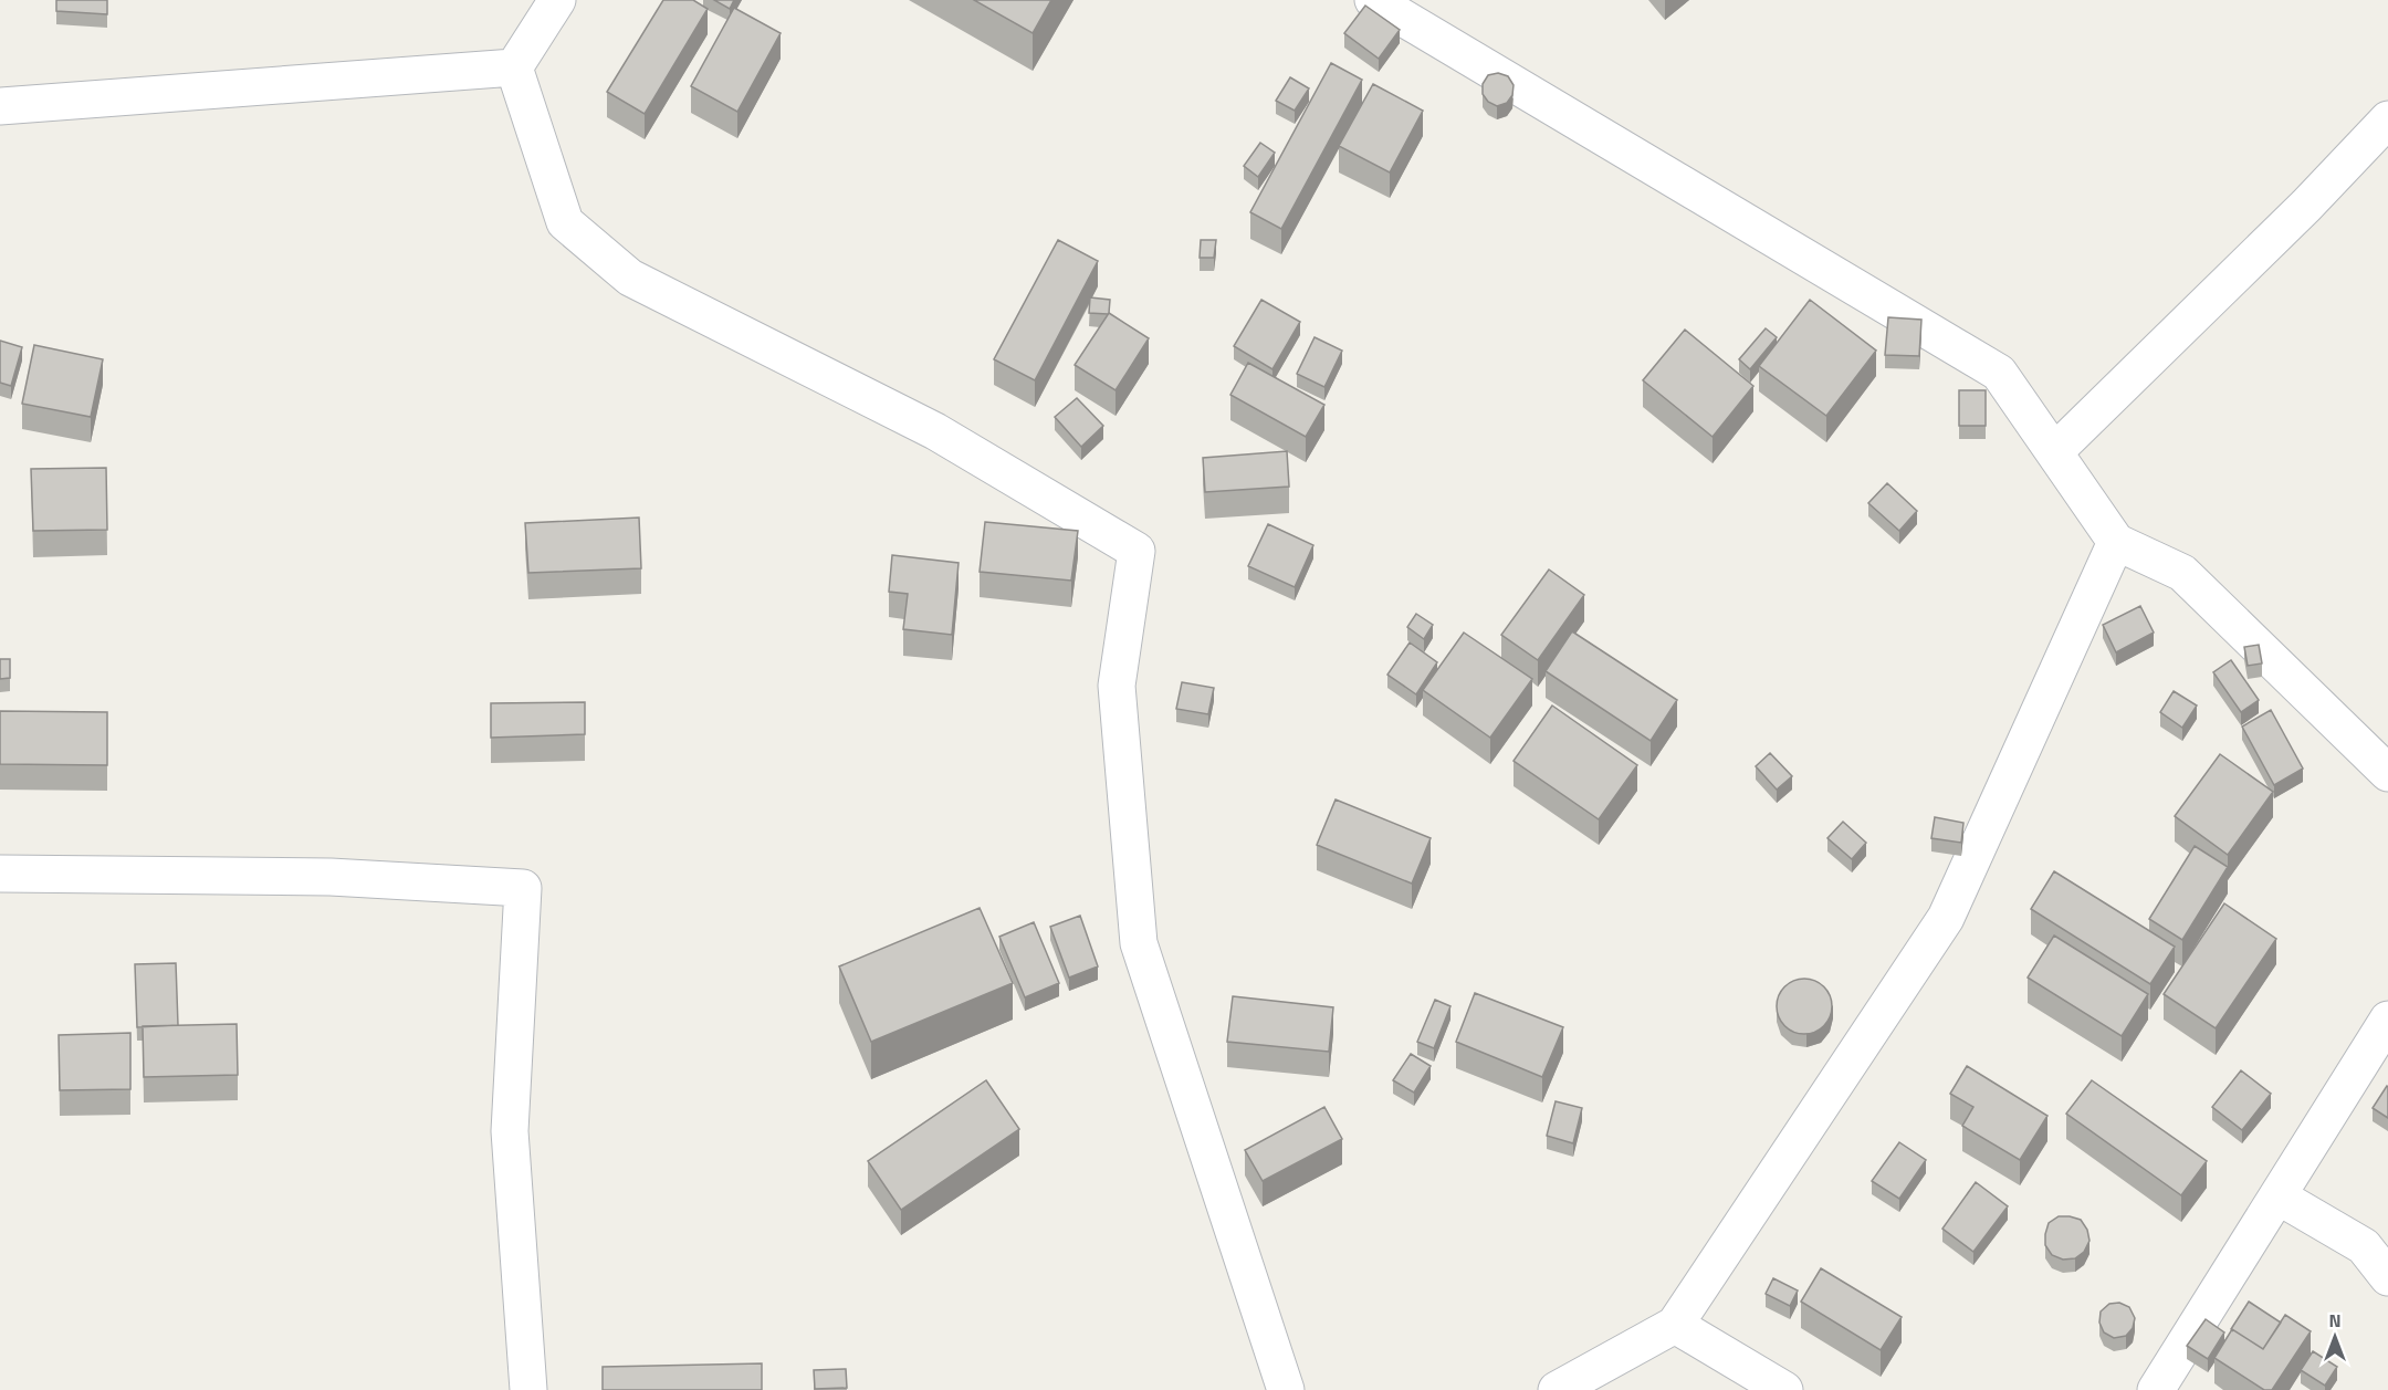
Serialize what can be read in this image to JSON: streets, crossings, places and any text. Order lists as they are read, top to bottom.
{
  "north": "top"
}
